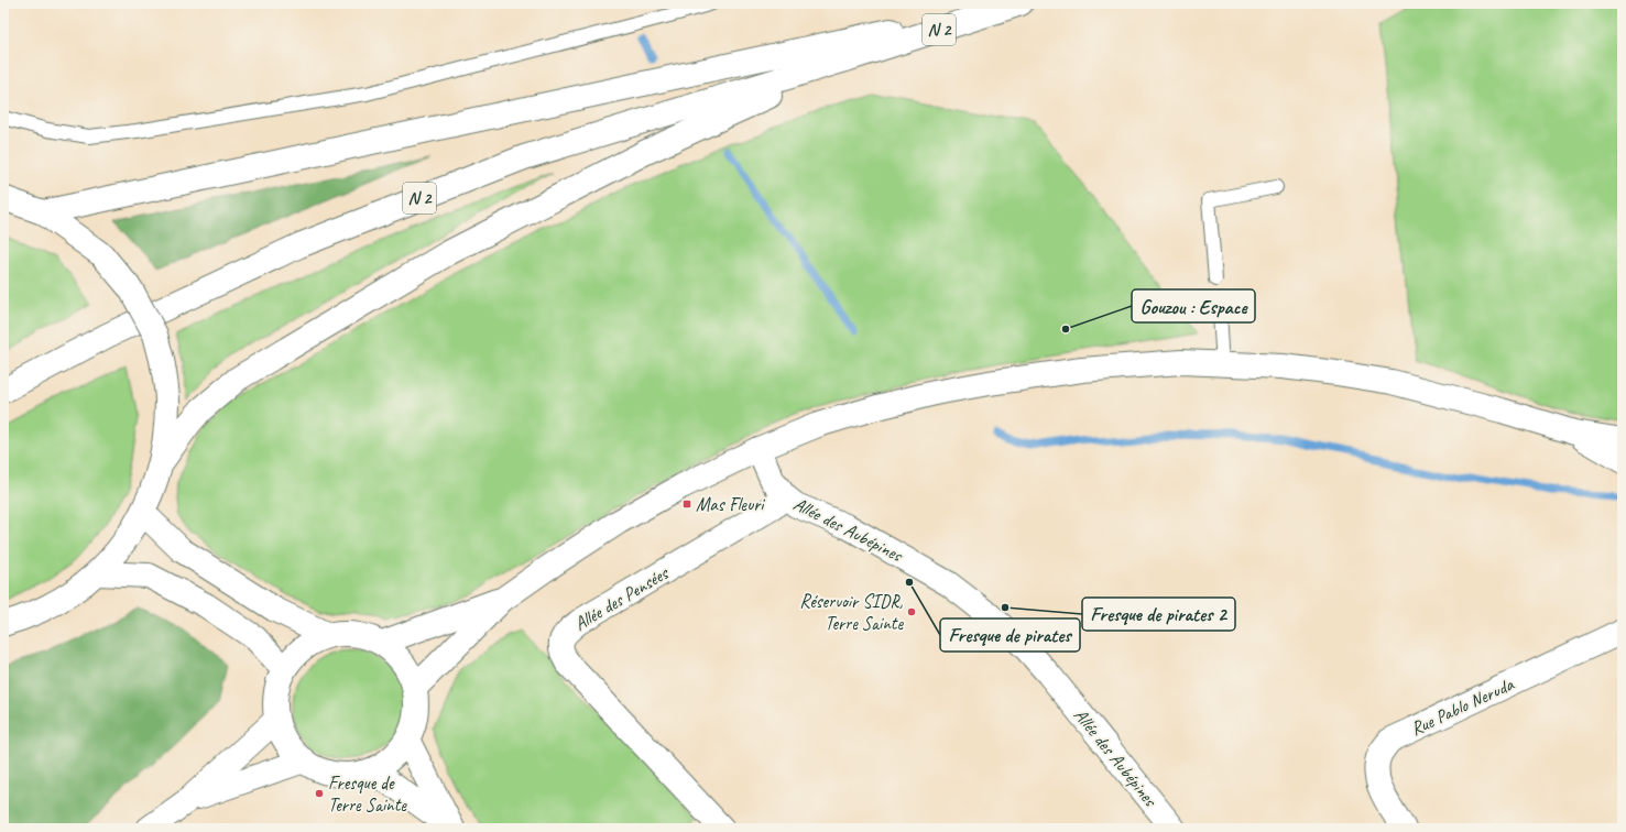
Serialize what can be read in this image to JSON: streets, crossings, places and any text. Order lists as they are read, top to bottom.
{
  "streets": {
    "street": [
      "N 2",
      "Allée des Aubépines",
      "Allée des Pensées",
      "Rue Pablo Neruda"
    ]
  },
  "crossings": [
    ["Allée des Aubépines", "Allée des Pensées"]
  ],
  "places": {
    "other": [
      "Gouzou : Espace",
      "Fresque de pirates",
      "Fresque de pirates 2",
      "Réservoir SIDR, Terre Sainte",
      "Fresque de Terre Sainte"
    ],
    "transit": ["Mas Fleuri"]
  }
}
